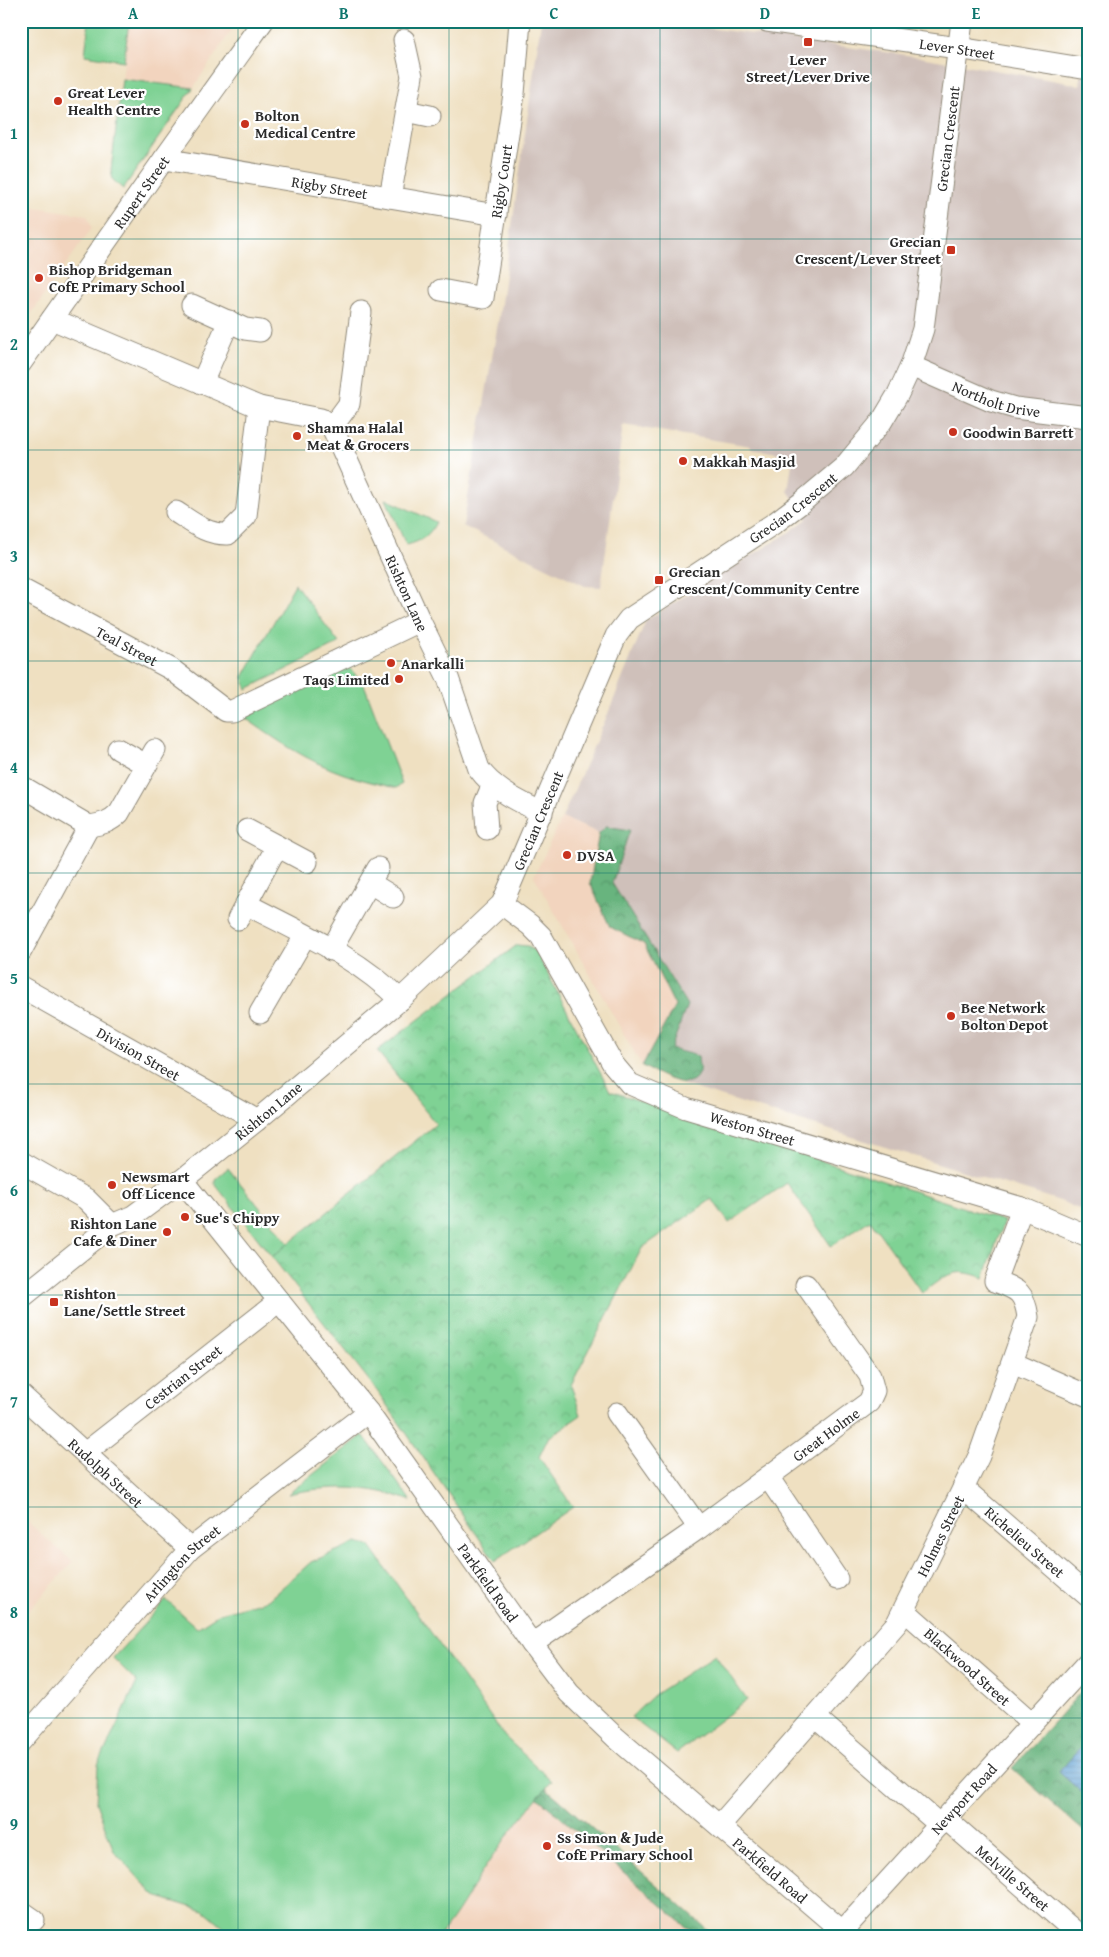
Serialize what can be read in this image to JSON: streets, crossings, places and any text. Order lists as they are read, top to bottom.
{
  "streets": {
    "street": [
      "Lever Street",
      "Grecian Crescent",
      "Rigby Court",
      "Rigby Street",
      "Rupert Street",
      "Northolt Drive",
      "Rishton Lane",
      "Teal Street",
      "Division Street",
      "Weston Street",
      "Cestrian Street",
      "Great Holme",
      "Rudolph Street",
      "Holmes Street",
      "Richelieu Street",
      "Arlington Street",
      "Parkfield Road",
      "Blackwood Street",
      "Newport Road",
      "Melville Street"
    ]
  },
  "crossings": [
    ["Lever Street", "Grecian Crescent"],
    ["Grecian Crescent", "Northolt Drive"],
    ["Grecian Crescent", "Rishton Lane"],
    ["Grecian Crescent", "Weston Street"],
    ["Rigby Court", "Rigby Street"],
    ["Rigby Street", "Rupert Street"],
    ["Rishton Lane", "Teal Street"],
    ["Rishton Lane", "Division Street"],
    ["Rishton Lane", "Weston Street"],
    ["Rishton Lane", "Parkfield Road"],
    ["Weston Street", "Holmes Street"],
    ["Cestrian Street", "Rudolph Street"],
    ["Cestrian Street", "Parkfield Road"],
    ["Great Holme", "Parkfield Road"],
    ["Rudolph Street", "Arlington Street"],
    ["Holmes Street", "Richelieu Street"],
    ["Holmes Street", "Parkfield Road"],
    ["Holmes Street", "Blackwood Street"],
    ["Holmes Street", "Melville Street"],
    ["Arlington Street", "Parkfield Road"],
    ["Parkfield Road", "Newport Road"],
    ["Blackwood Street", "Newport Road"],
    ["Newport Road", "Melville Street"]
  ],
  "places": {
    "transit": [
      "Lever Street/Lever Drive",
      "Grecian Crescent/Lever Street",
      "Grecian Crescent/Community Centre",
      "Rishton Lane/Settle Street"
    ],
    "other": [
      "Great Lever Health Centre",
      "Bolton Medical Centre",
      "Bishop Bridgeman CofE Primary School",
      "Goodwin Barrett",
      "Shamma Halal Meat & Grocers",
      "Makkah Masjid",
      "Anarkalli",
      "Taqs Limited",
      "DVSA",
      "Bee Network Bolton Depot",
      "Newsmart Off Licence",
      "Sue's Chippy",
      "Rishton Lane Cafe & Diner",
      "Ss Simon & Jude CofE Primary School"
    ]
  },
  "grid": {
    "columns": [
      "A",
      "B",
      "C",
      "D",
      "E"
    ],
    "rows": [
      "1",
      "2",
      "3",
      "4",
      "5",
      "6",
      "7",
      "8",
      "9"
    ]
  }
}
